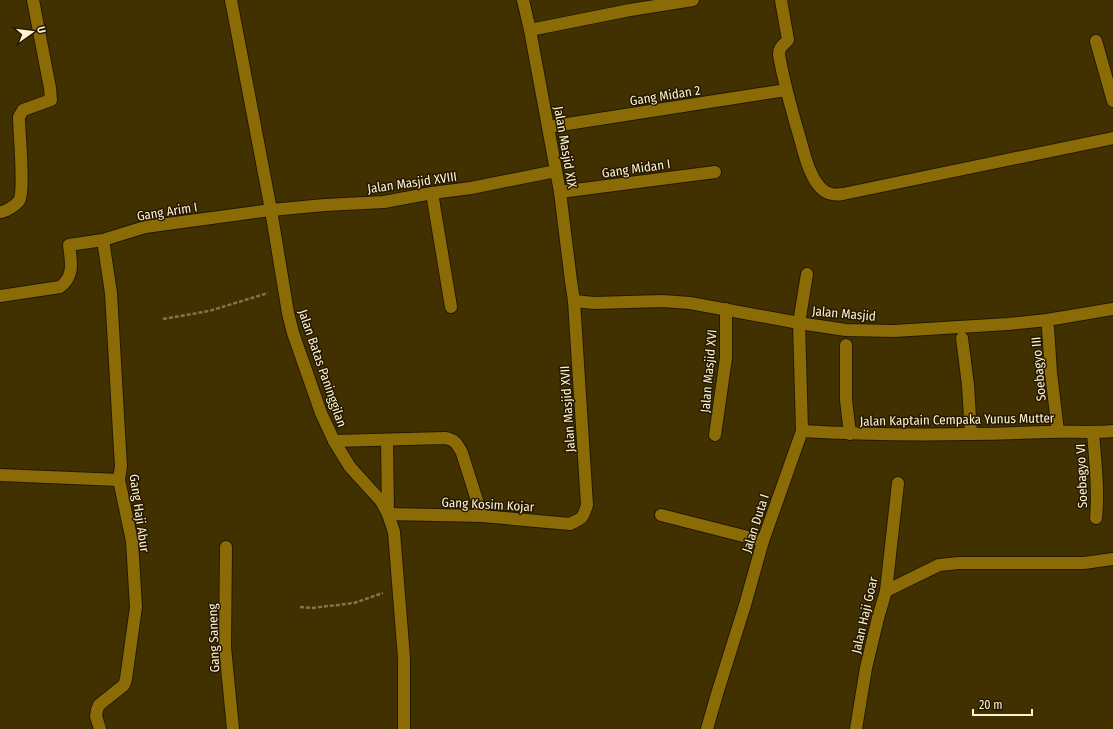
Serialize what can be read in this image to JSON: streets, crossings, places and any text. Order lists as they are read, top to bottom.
{
  "streets": {
    "street": [
      "Gang Midan 2",
      "Jalan Masjid XIX",
      "Gang Midan I",
      "Jalan Masjid XVIII",
      "Gang Arim I",
      "Jalan Masjid",
      "Jalan Batas Paninggilan",
      "Soebagyo III",
      "Jalan Masjid XVI",
      "Jalan Masjid XVII",
      "Jalan Kaptain Cempaka Yunus Mutter",
      "Soebagyo VI",
      "Gang Kosim Kojar",
      "Gang Haji Abur",
      "Jalan Duta I",
      "Jalan Haji Goar",
      "Gang Saneng"
    ]
  },
  "crossings": [
    ["Gang Midan 2", "Jalan Masjid XIX"],
    ["Jalan Masjid XIX", "Gang Midan I"],
    ["Jalan Masjid XIX", "Jalan Masjid XVIII"],
    ["Jalan Masjid XIX", "Jalan Masjid"],
    ["Jalan Masjid XIX", "Jalan Masjid XVII"],
    ["Jalan Masjid XVIII", "Gang Arim I"],
    ["Jalan Masjid XVIII", "Jalan Batas Paninggilan"],
    ["Gang Arim I", "Jalan Batas Paninggilan"],
    ["Gang Arim I", "Gang Haji Abur"],
    ["Jalan Masjid", "Jalan Masjid XVI"],
    ["Jalan Masjid", "Jalan Masjid XVII"],
    ["Jalan Masjid", "Jalan Duta I"],
    ["Jalan Batas Paninggilan", "Gang Kosim Kojar"],
    ["Soebagyo III", "Jalan Kaptain Cempaka Yunus Mutter"],
    ["Jalan Masjid XVII", "Gang Kosim Kojar"],
    ["Jalan Kaptain Cempaka Yunus Mutter", "Soebagyo VI"],
    ["Jalan Kaptain Cempaka Yunus Mutter", "Jalan Duta I"]
  ],
  "scale_bar": "20 m",
  "north": "right"
}
